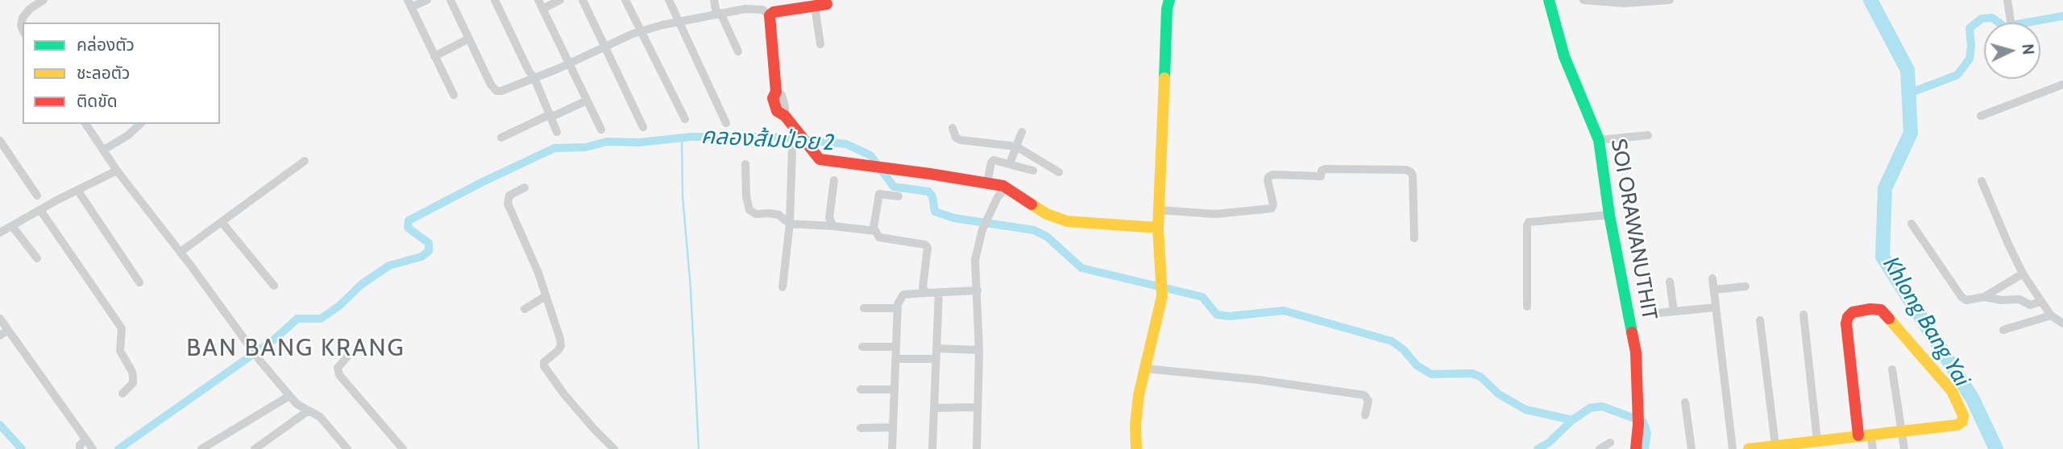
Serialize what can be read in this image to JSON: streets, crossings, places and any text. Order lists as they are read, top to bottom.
{
  "streets": {
    "street": ["SOI ORAWANUTHIT"]
  },
  "districts": ["BAN BANG KRANG"],
  "water": ["คลองส้มป่อย 2", "Khlong Bang Yai"],
  "legend": ["คล่องตัว", "ชะลอตัว", "ติดขัด"],
  "north": "right"
}
